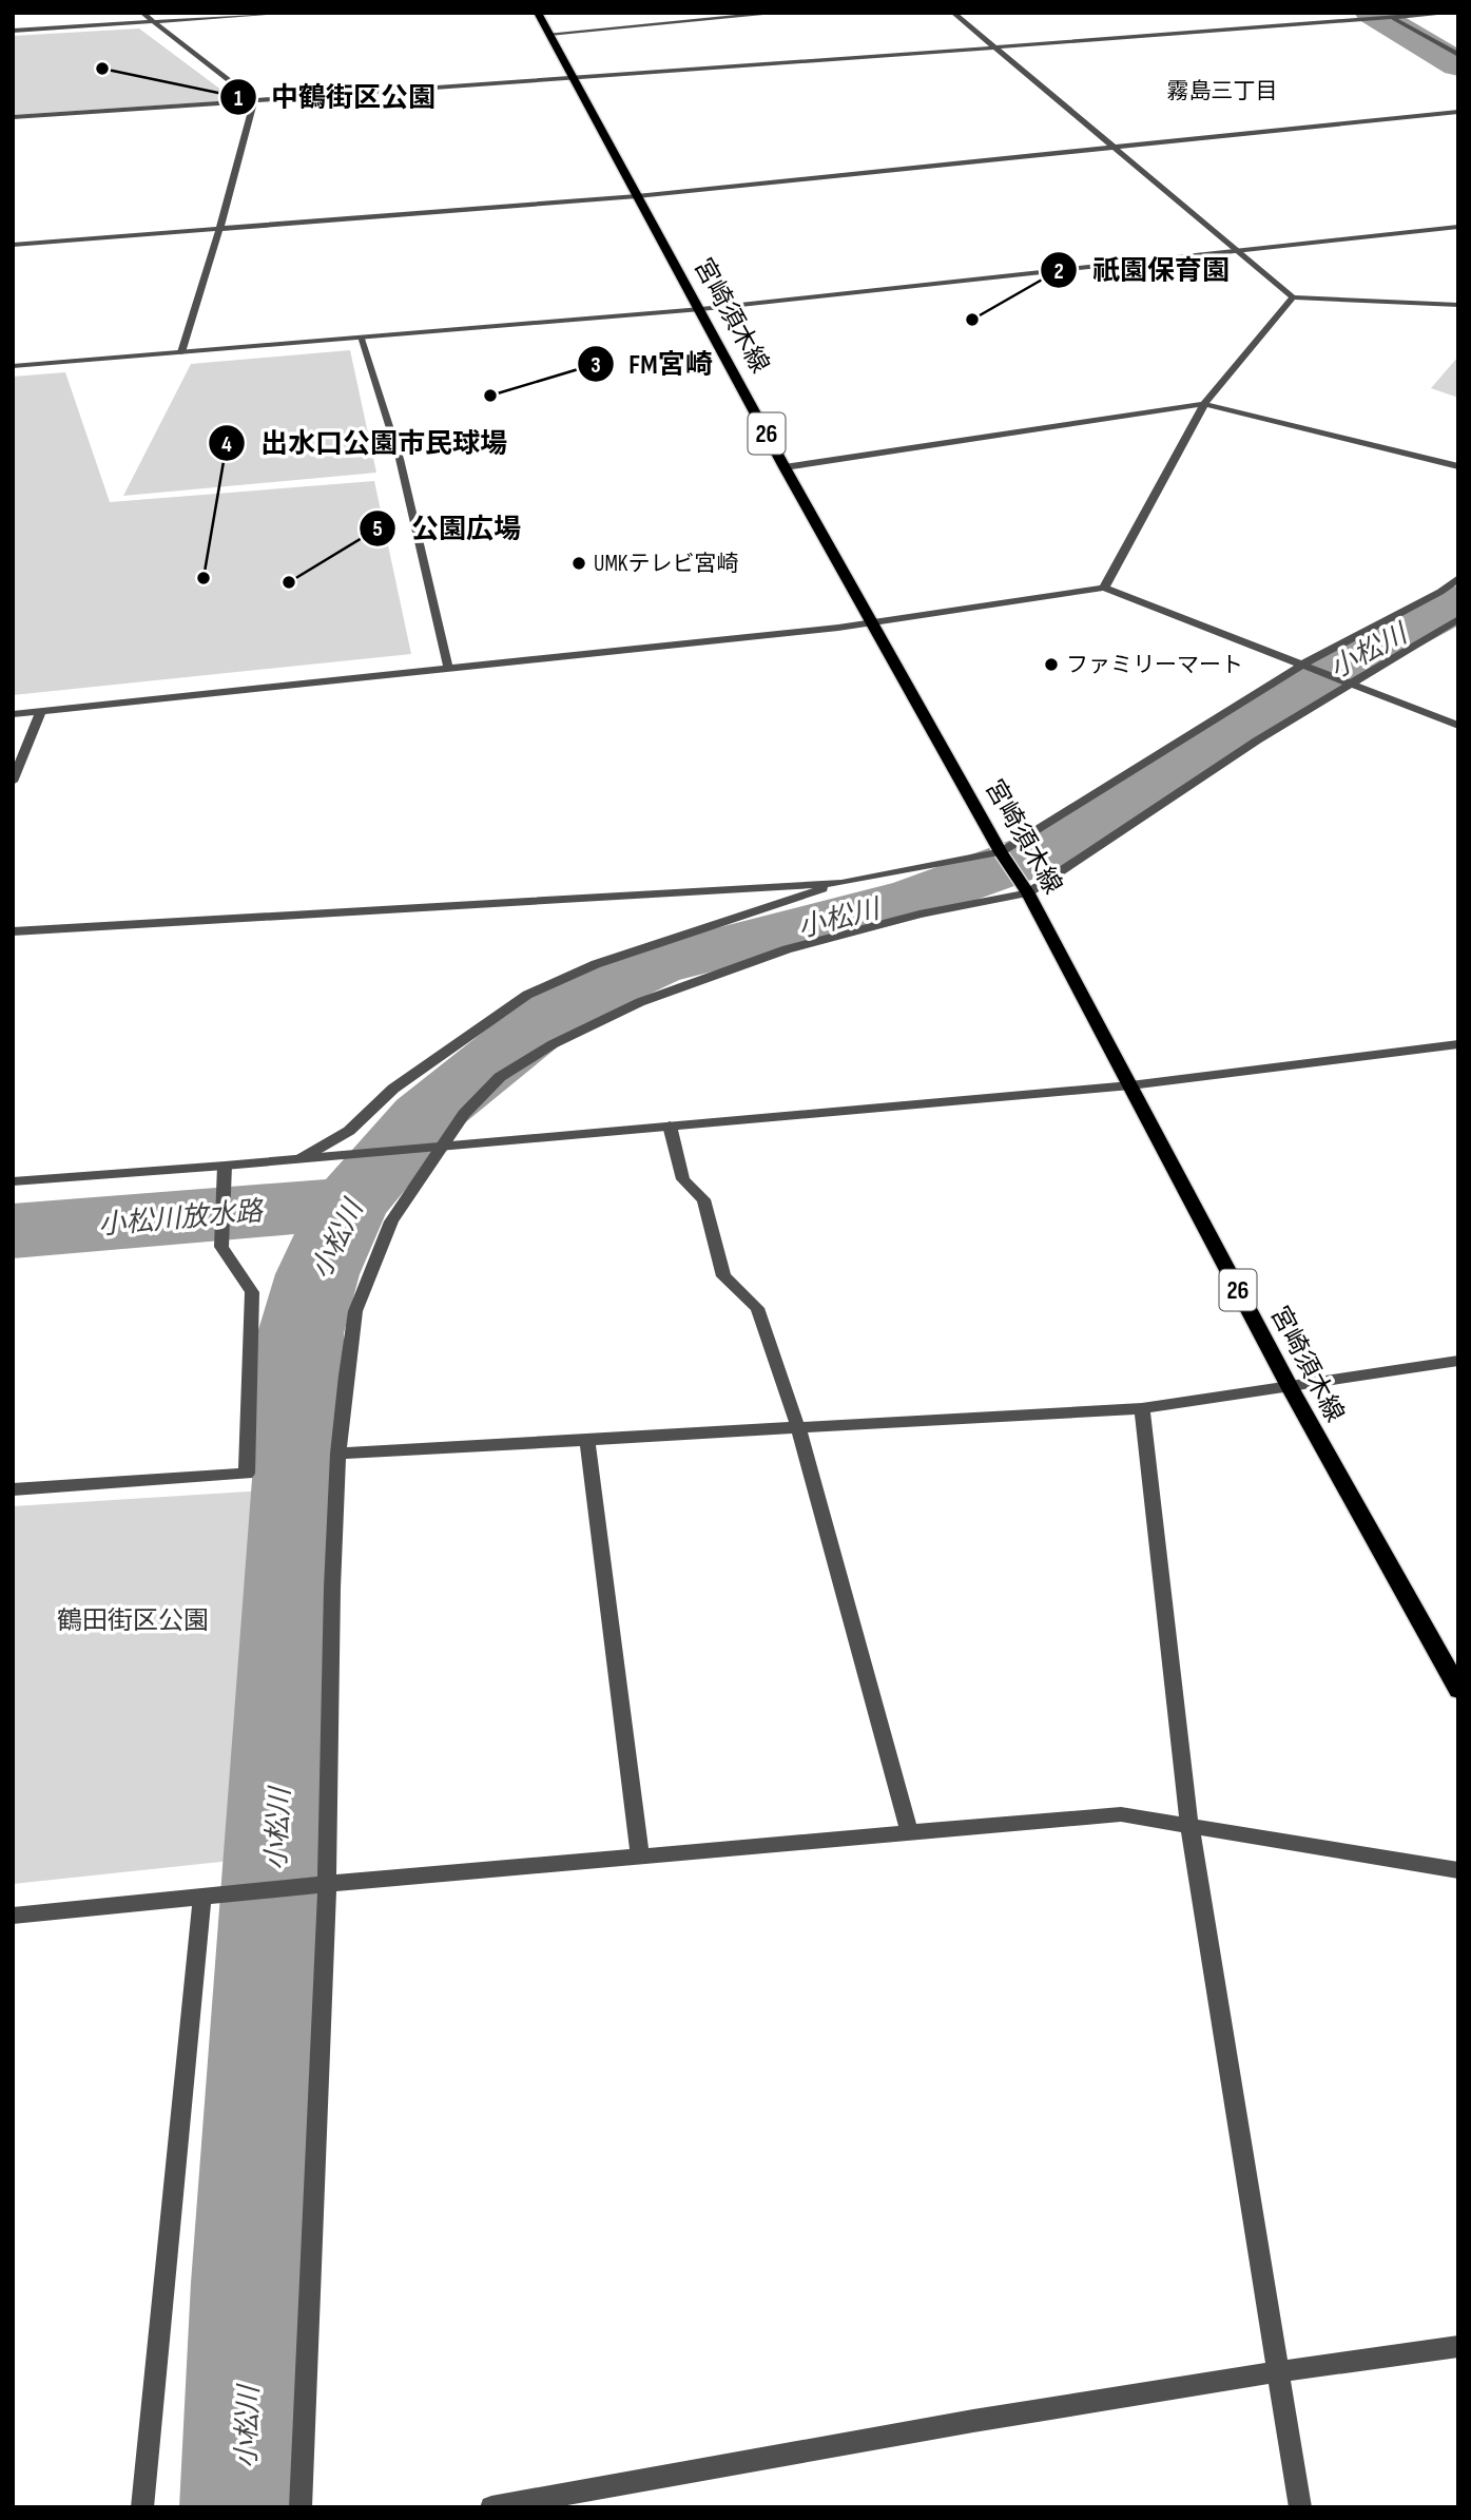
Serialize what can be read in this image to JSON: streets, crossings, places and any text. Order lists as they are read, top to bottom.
{
  "streets": {
    "main road": ["宮崎須木線", "26"]
  },
  "districts": ["霧島三丁目"],
  "water": ["小松川", "小松川放水路"],
  "parks": ["鶴田街区公園"],
  "places": [
    "中鶴街区公園",
    "祇園保育園",
    "FM宮崎",
    "UMKテレビ宮崎",
    "出水口公園市民球場",
    "公園広場",
    "ファミリーマート"
  ]
}
